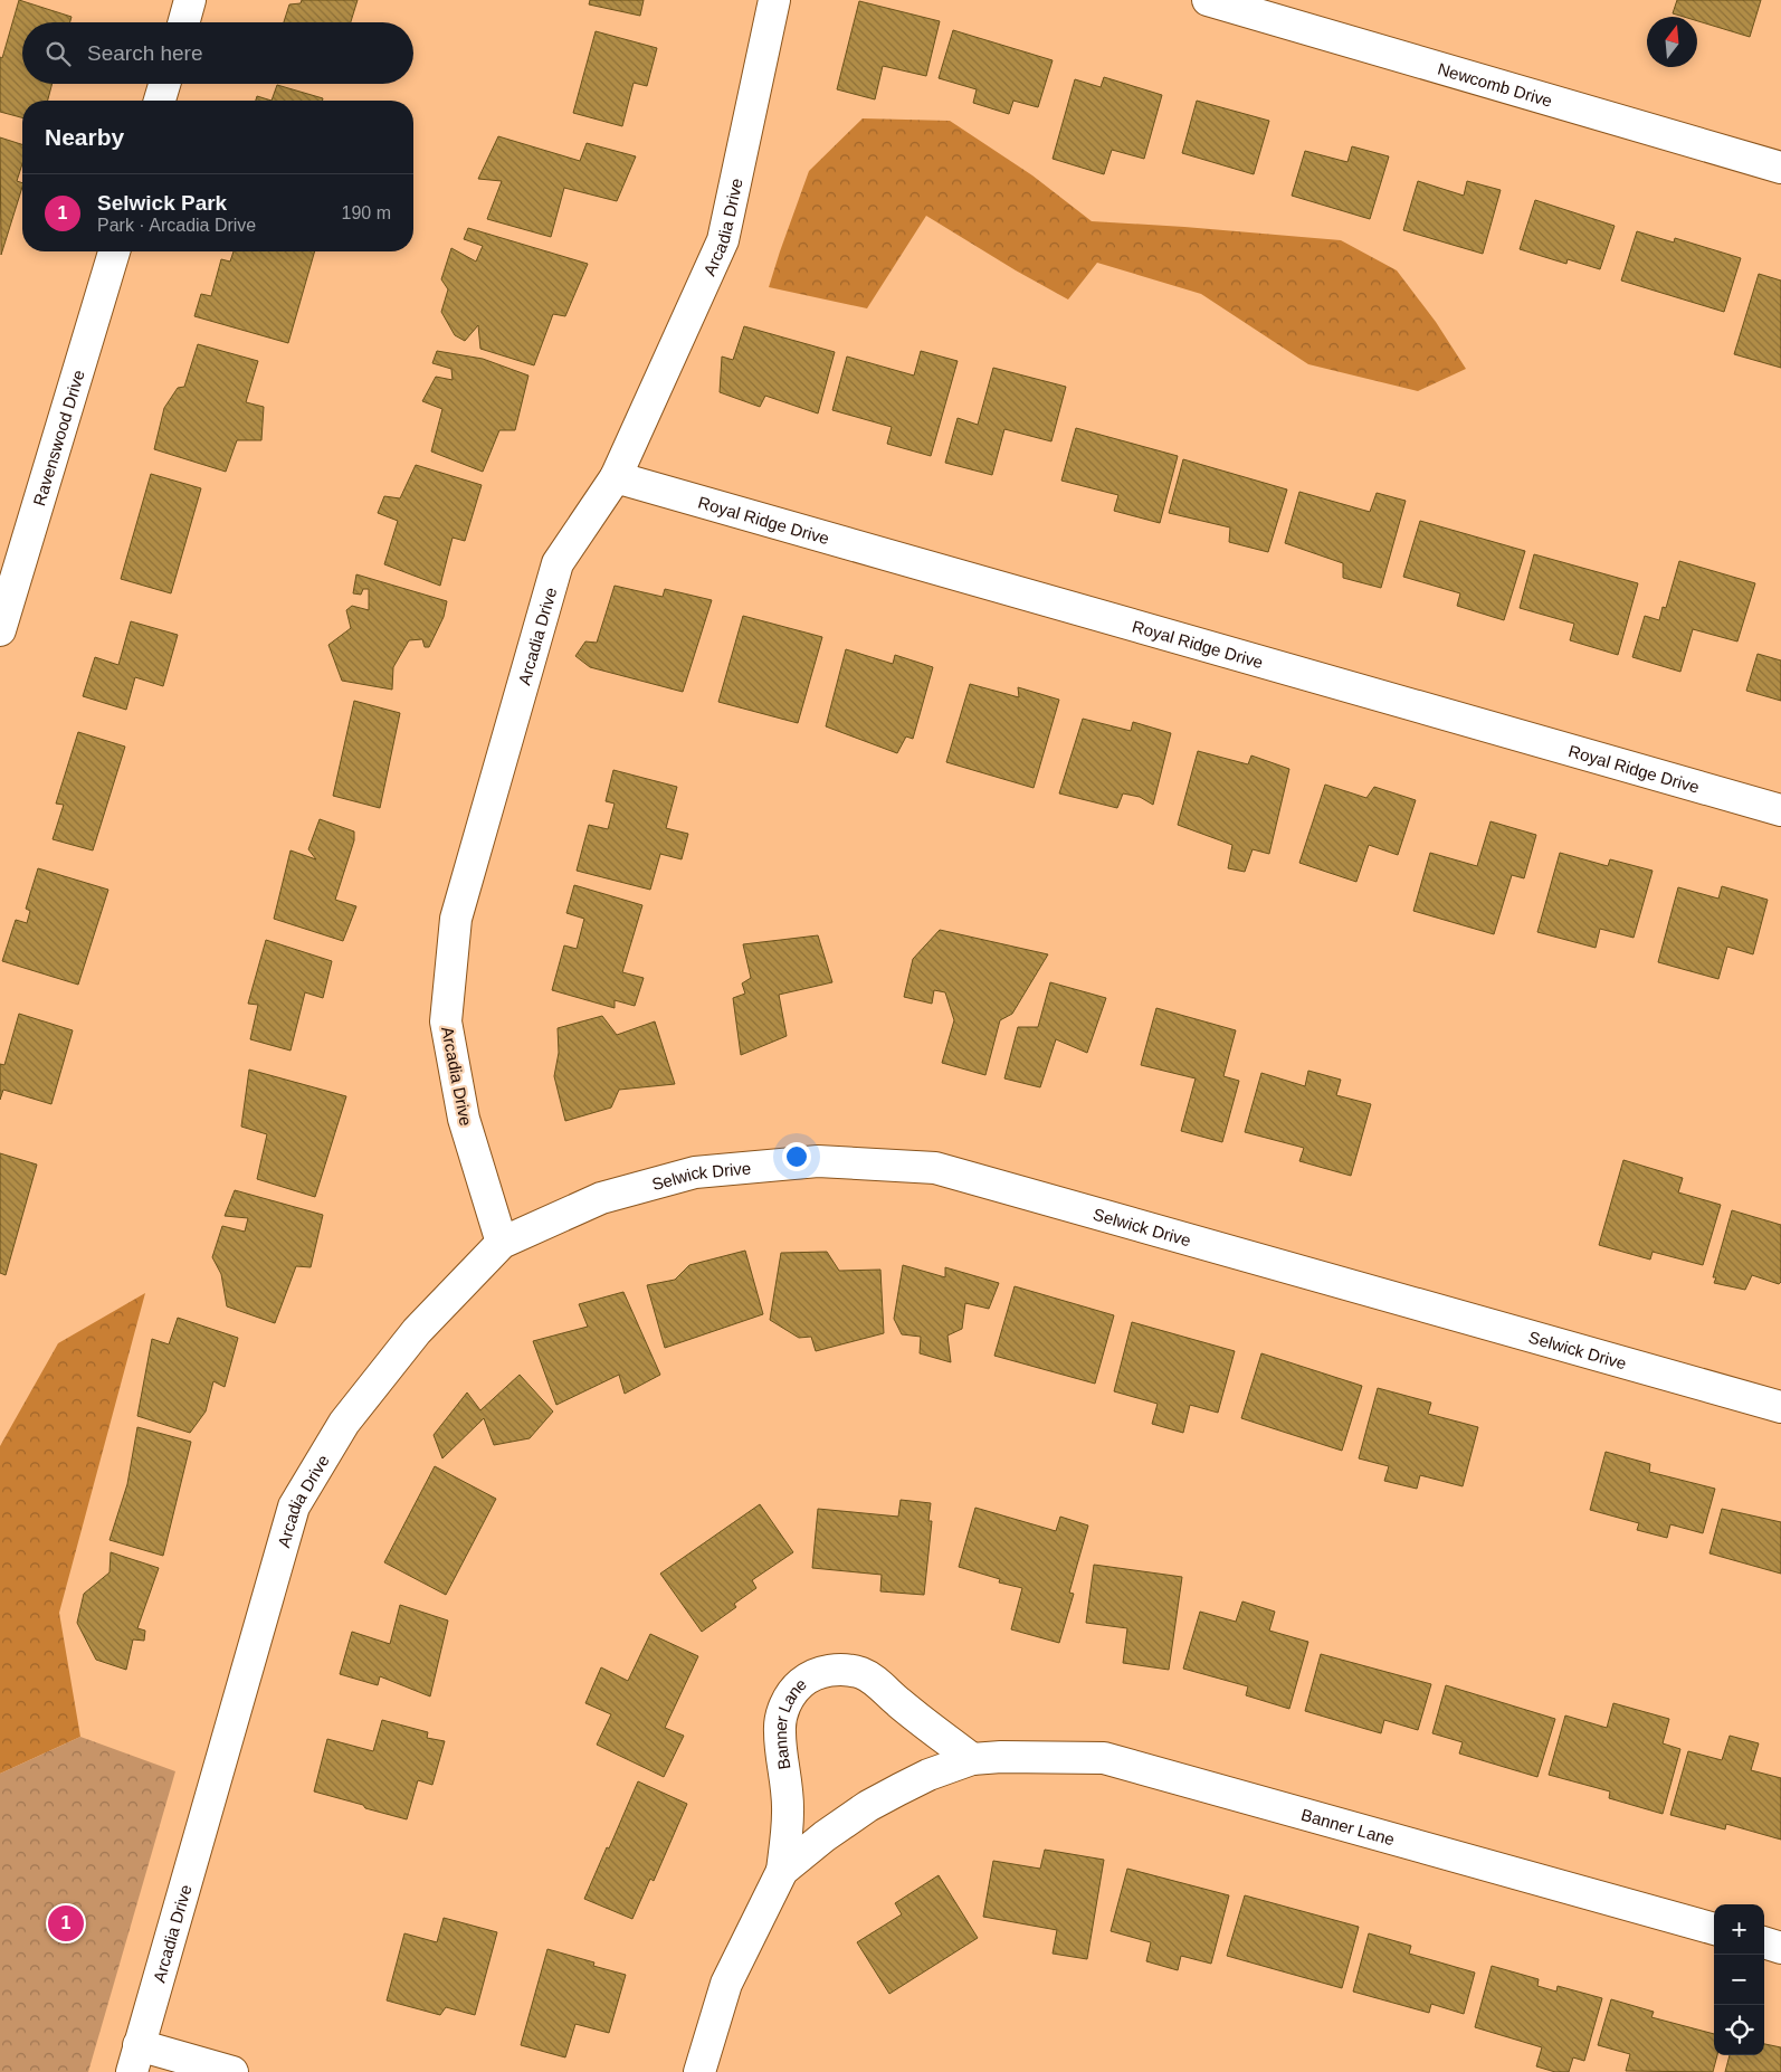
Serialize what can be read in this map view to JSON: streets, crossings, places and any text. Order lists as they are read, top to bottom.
{
  "streets": {
    "street": [
      "Newcomb Drive",
      "Arcadia Drive",
      "Ravenswood Drive",
      "Royal Ridge Drive",
      "Selwick Drive",
      "Banner Lane"
    ]
  },
  "crossings": [
    ["Arcadia Drive", "Royal Ridge Drive"],
    ["Arcadia Drive", "Selwick Drive"]
  ],
  "north": "top",
  "page": {
    "search": "Search here",
    "heading": "Nearby",
    "list": [
      {
        "mark": "1",
        "name": "Selwick Park",
        "note": "Park · Arcadia Drive",
        "value": "190 m"
      }
    ],
    "pins": "1",
    "map_buttons": ["+", "−"]
  }
}
